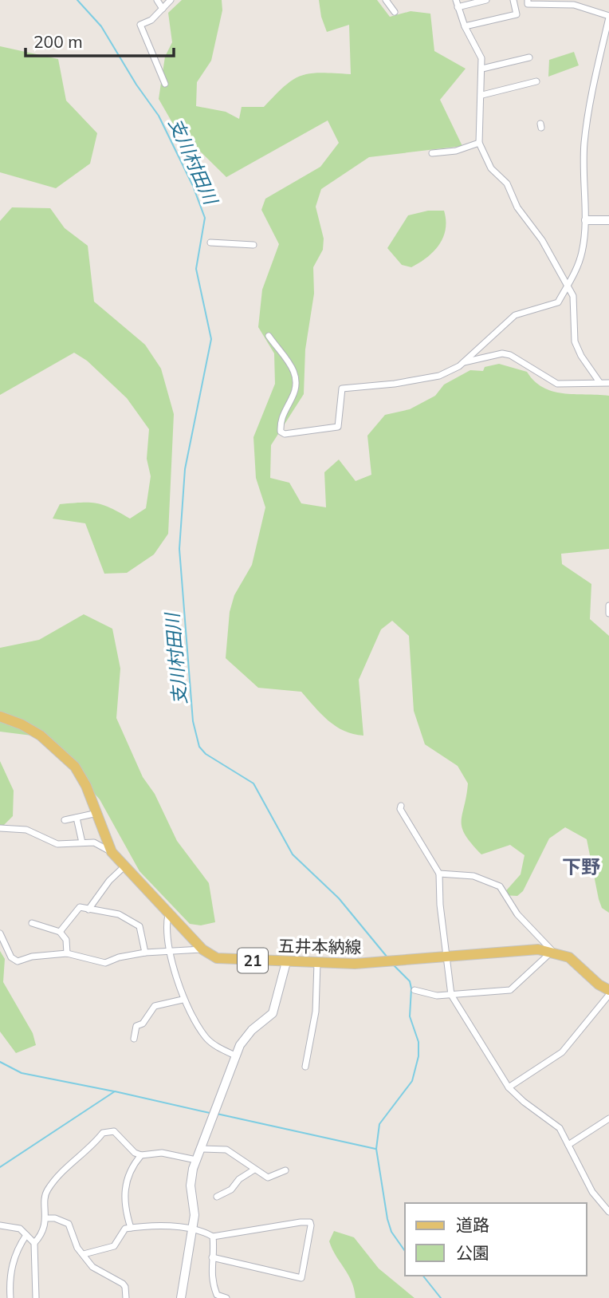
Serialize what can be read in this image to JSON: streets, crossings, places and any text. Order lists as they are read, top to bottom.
{
  "streets": {
    "main road": ["五井本納線", "21"]
  },
  "districts": ["下野"],
  "water": ["支川村田川"],
  "legend": ["道路", "公園"],
  "scale_bar": "200 m"
}
